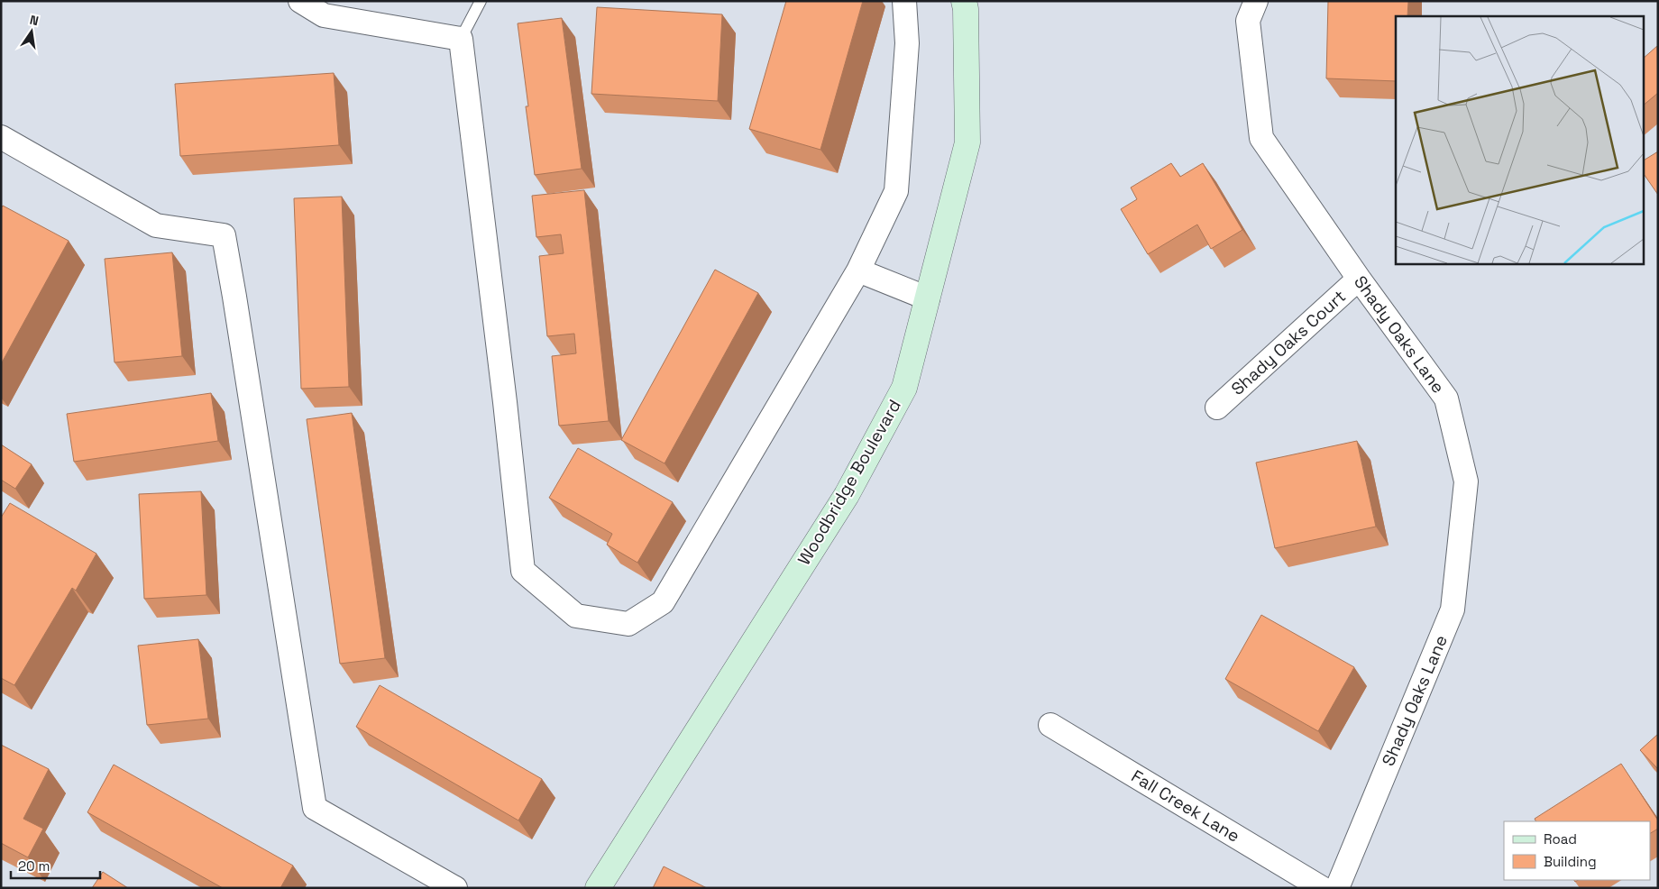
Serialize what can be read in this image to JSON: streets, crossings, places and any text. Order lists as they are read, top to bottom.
{
  "streets": {
    "street": [
      "Shady Oaks Lane",
      "Shady Oaks Court",
      "Woodbridge Boulevard",
      "Fall Creek Lane"
    ]
  },
  "crossings": [
    ["Shady Oaks Lane", "Shady Oaks Court"]
  ],
  "legend": ["Road", "Building"],
  "scale_bar": "20 m",
  "north": "top"
}
